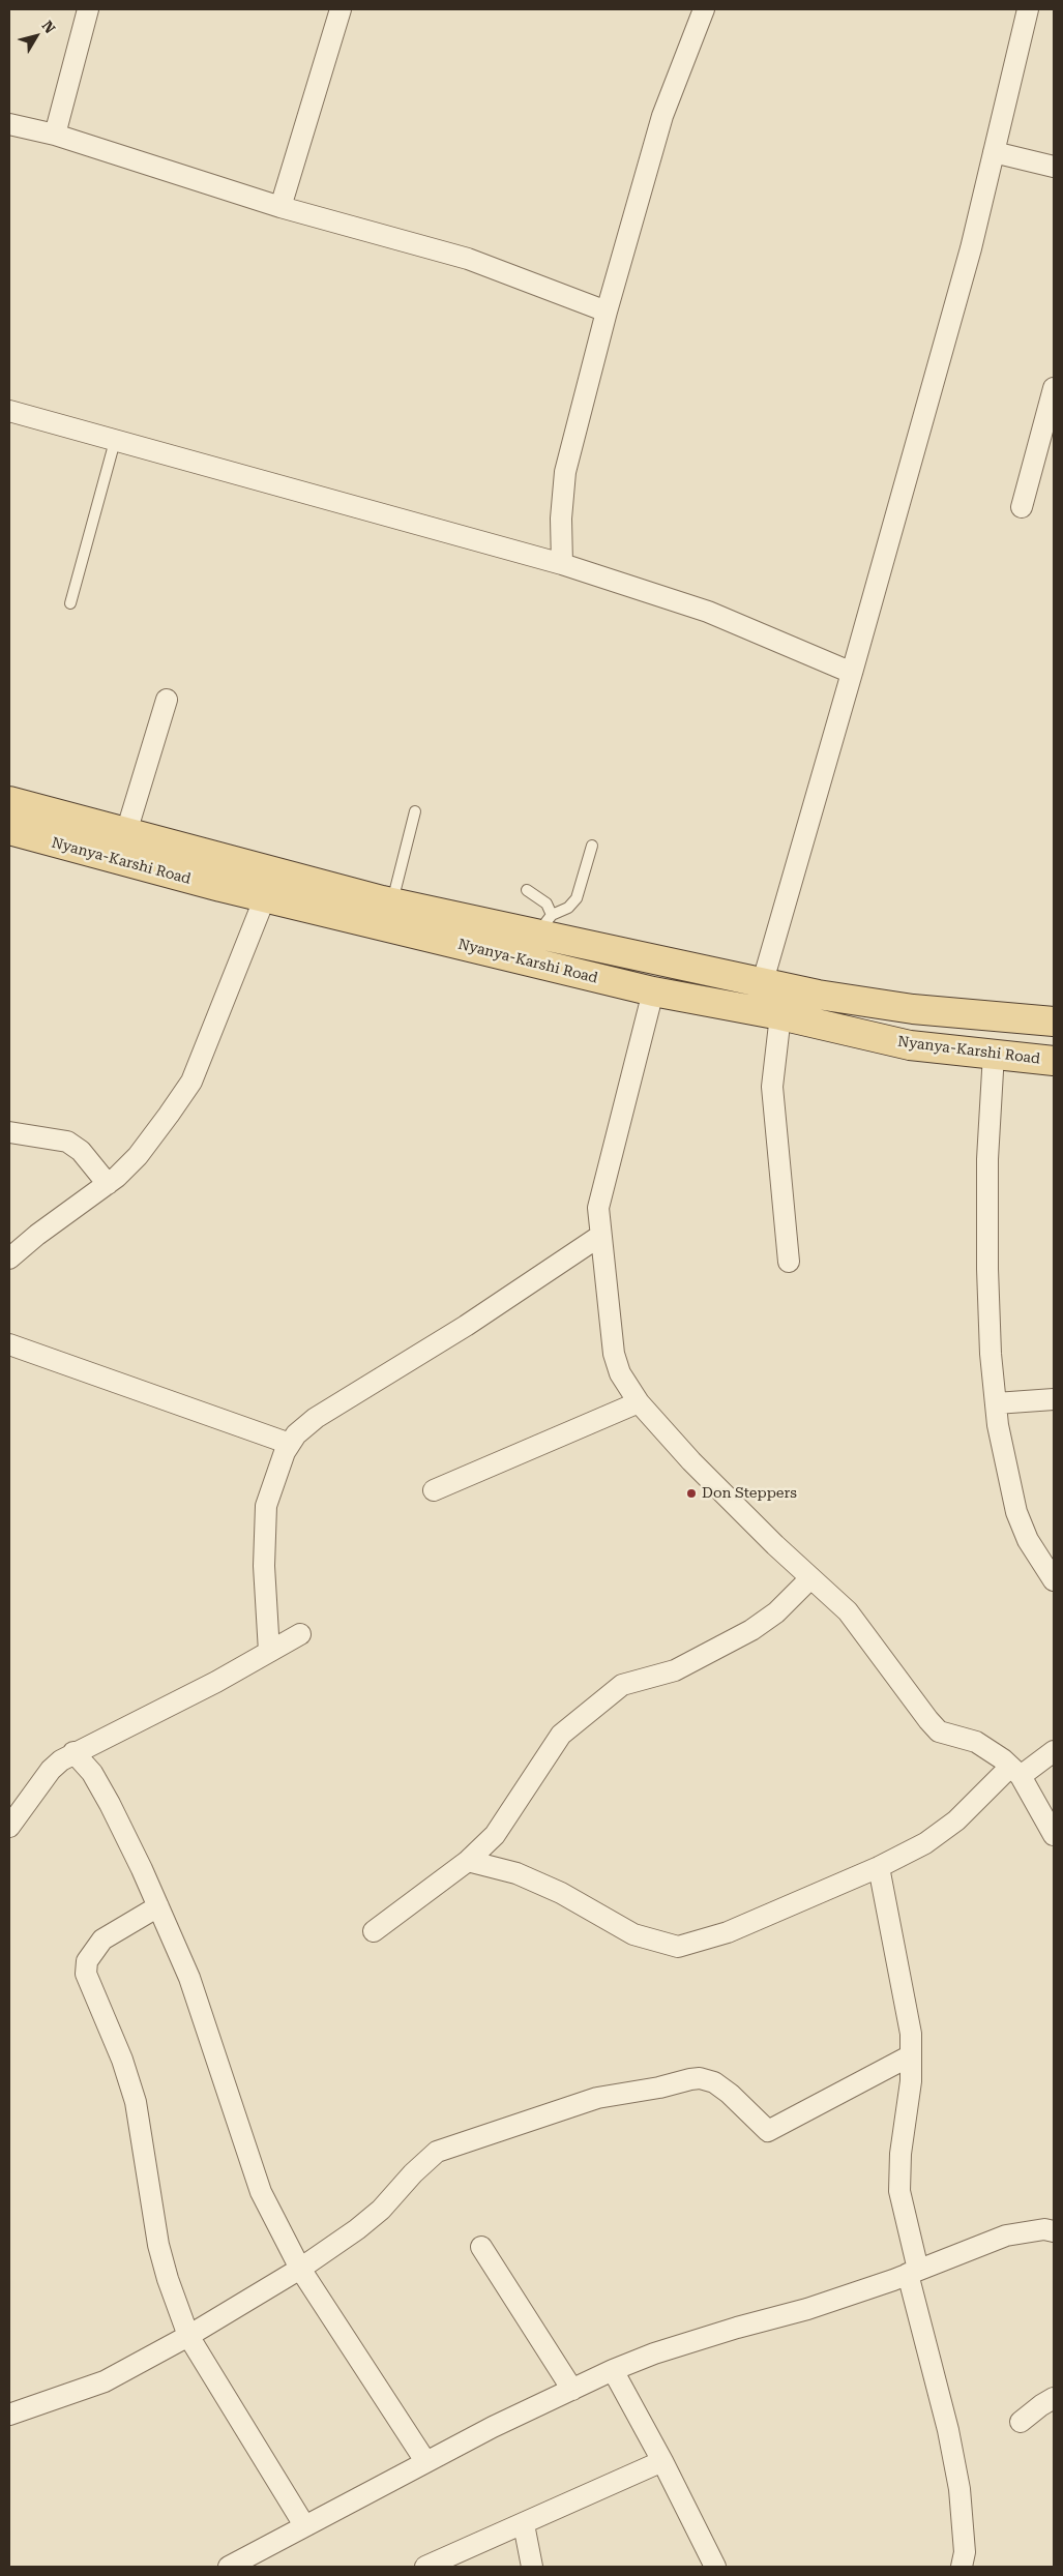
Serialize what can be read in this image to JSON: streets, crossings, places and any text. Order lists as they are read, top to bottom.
{
  "streets": {
    "main road": ["Nyanya-Karshi Road"]
  },
  "places": ["Don Steppers"],
  "north": "top right"
}
